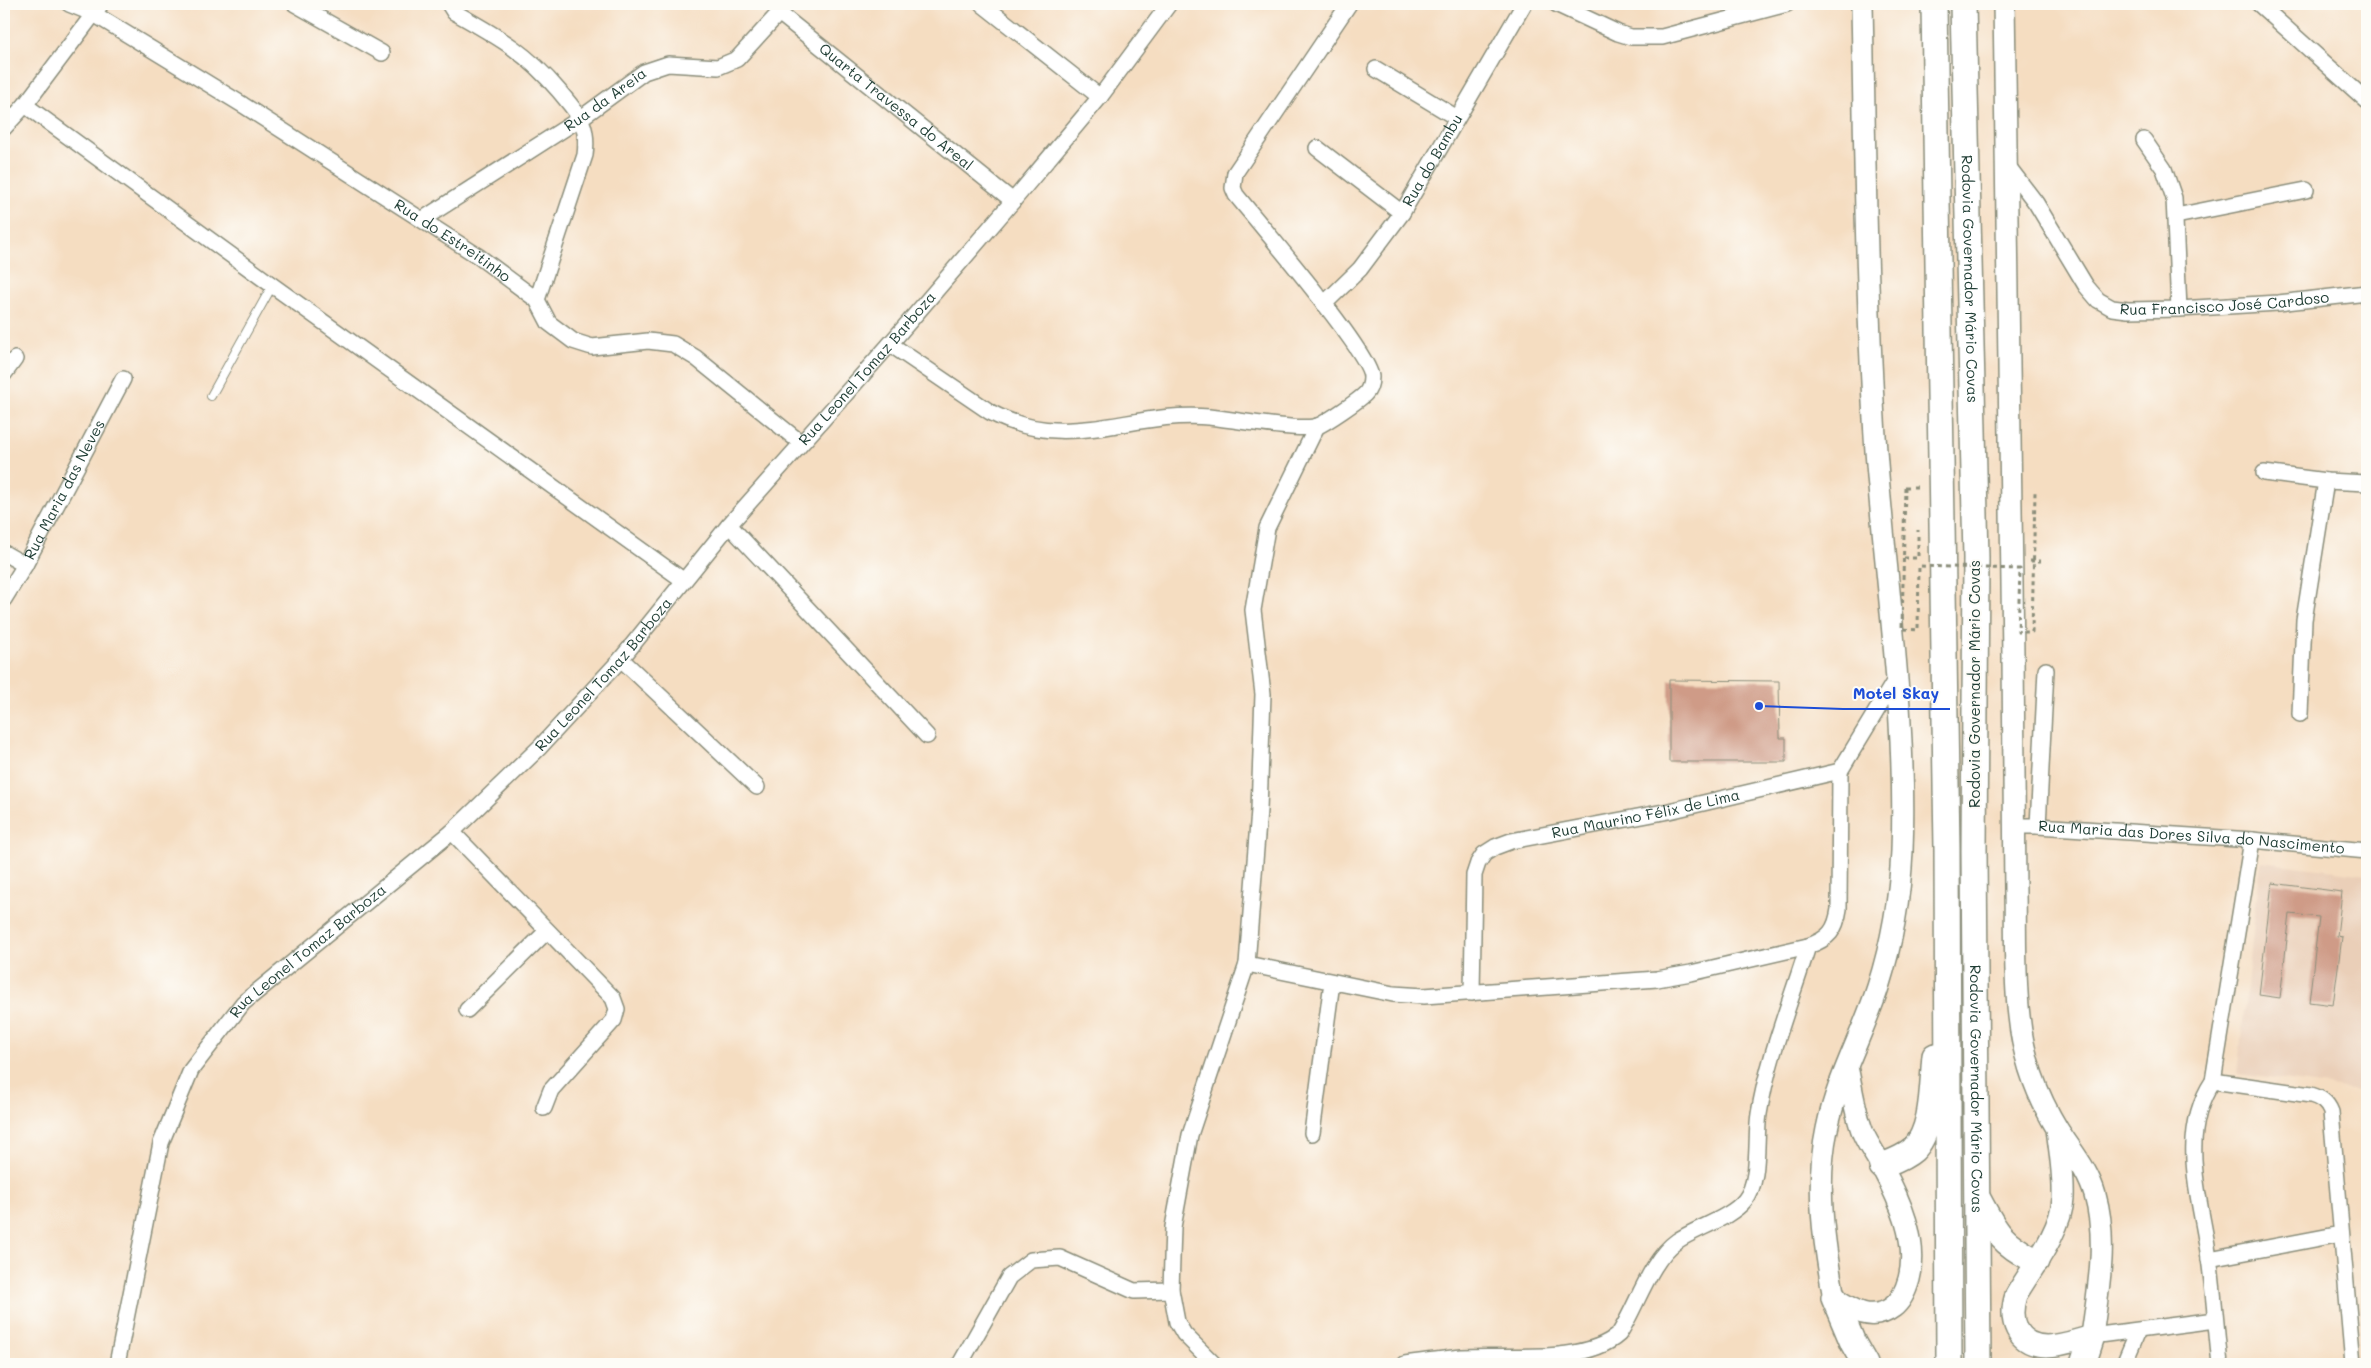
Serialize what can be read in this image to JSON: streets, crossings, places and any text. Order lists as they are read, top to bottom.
{
  "streets": {
    "highway": ["Rodovia Governador Mário Covas"],
    "street": [
      "Rua da Areia",
      "Quarta Travessa do Areal",
      "Rua do Bambu",
      "Rua do Estreitinho",
      "Rua Francisco José Cardoso",
      "Rua Leonel Tomaz Barboza",
      "Rua Maria das Neves",
      "Rua Maurino Félix de Lima",
      "Rua Maria das Dores Silva do Nascimento"
    ]
  },
  "crossings": [
    ["Rua da Areia", "Quarta Travessa do Areal"],
    ["Rua da Areia", "Rua do Estreitinho"],
    ["Quarta Travessa do Areal", "Rua Leonel Tomaz Barboza"],
    ["Rua do Estreitinho", "Rua Leonel Tomaz Barboza"]
  ],
  "places": ["Motel Skay"]
}
